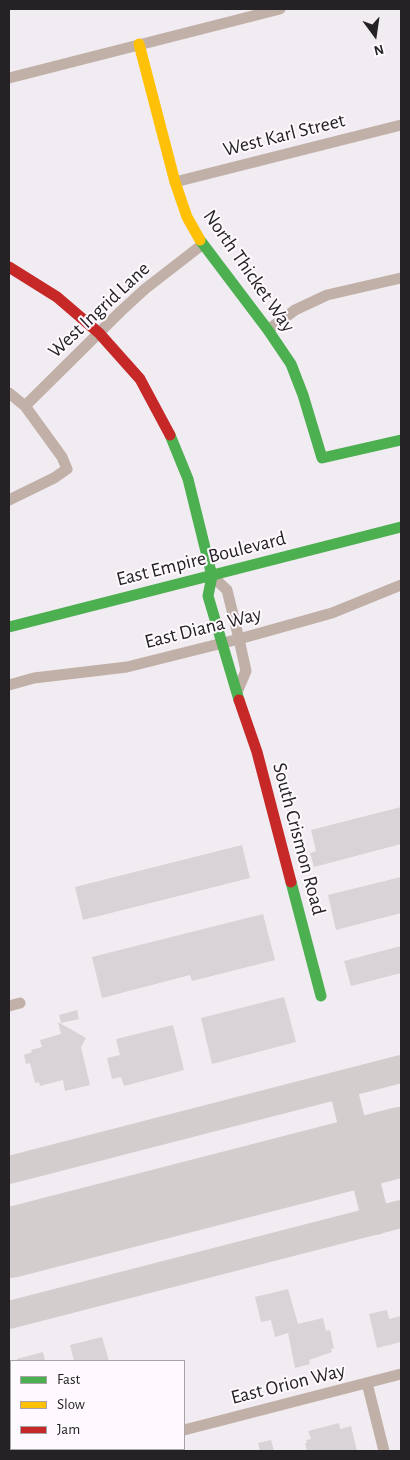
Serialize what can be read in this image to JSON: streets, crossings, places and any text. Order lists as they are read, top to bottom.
{
  "streets": {
    "street": [
      "West Karl Street",
      "North Thicket Way",
      "West Ingrid Lane",
      "East Empire Boulevard",
      "East Diana Way",
      "South Crismon Road",
      "East Orion Way"
    ]
  },
  "crossings": [
    ["West Karl Street", "North Thicket Way"],
    ["North Thicket Way", "West Ingrid Lane"],
    ["East Empire Boulevard", "South Crismon Road"],
    ["East Diana Way", "South Crismon Road"]
  ],
  "legend": ["Fast", "Slow", "Jam"],
  "north": "bottom"
}
